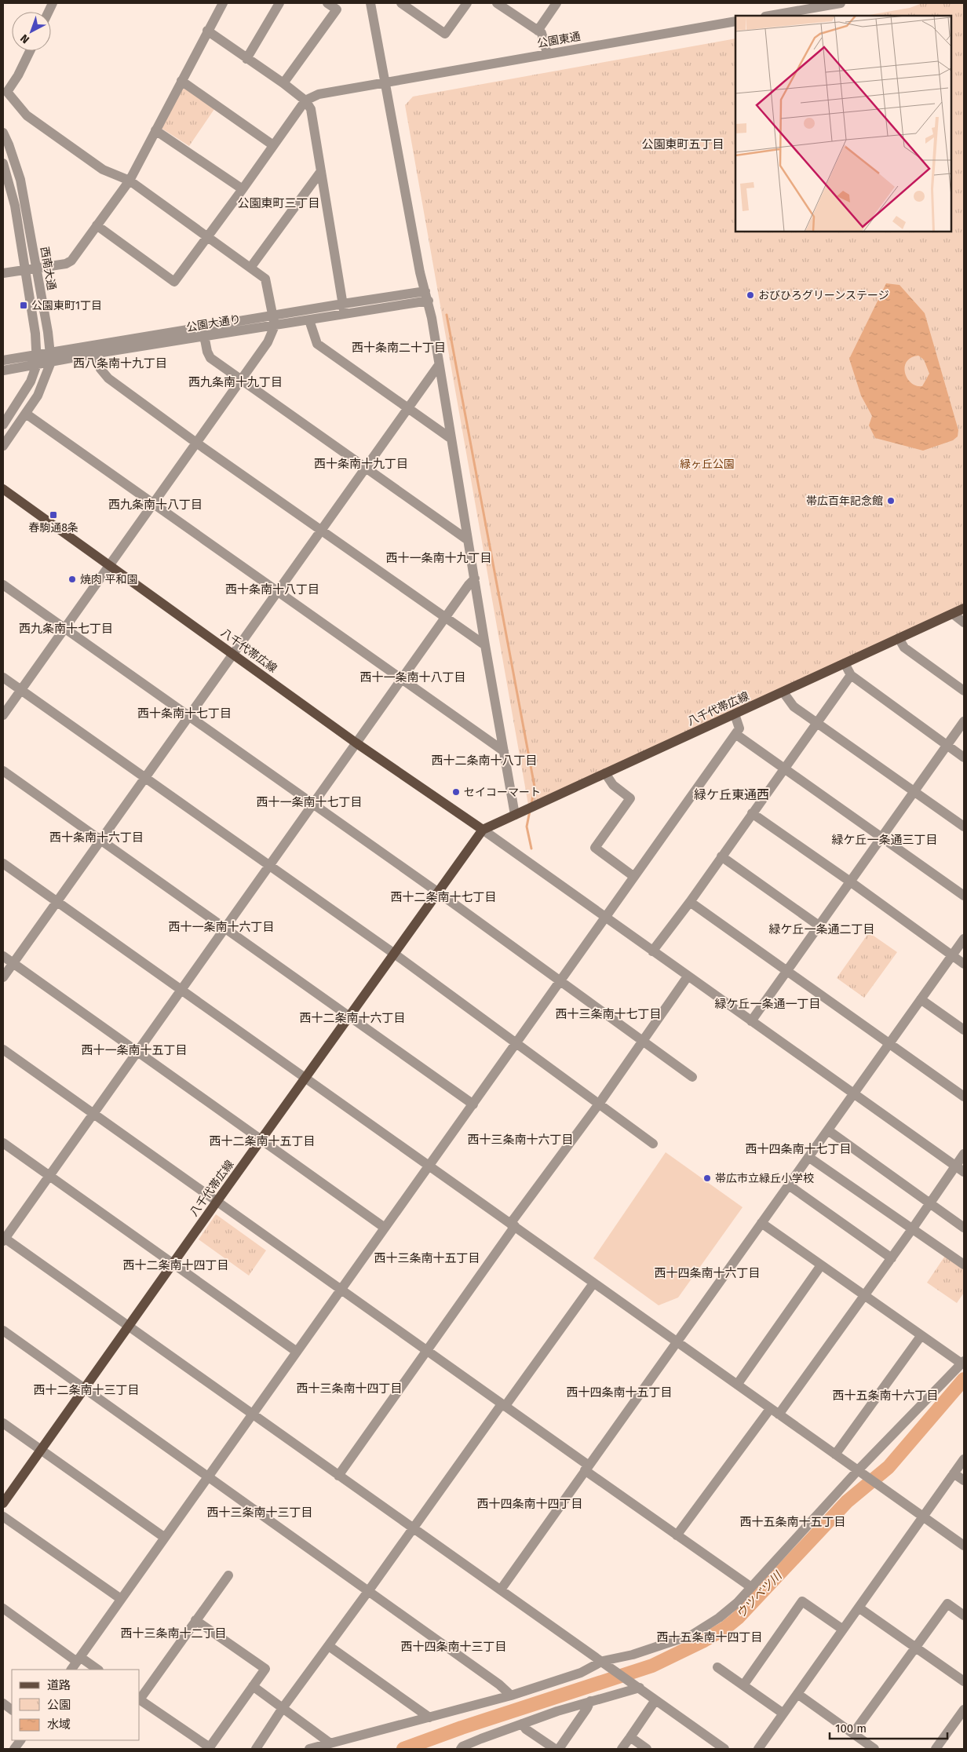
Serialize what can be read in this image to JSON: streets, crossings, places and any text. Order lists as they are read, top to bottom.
{
  "streets": {
    "main road": ["八千代帯広線"],
    "street": ["公園東通", "西南大通", "公園大通り"]
  },
  "crossings": [
    ["西南大通", "公園大通り"]
  ],
  "districts": [
    "公園東町五丁目",
    "公園東町三丁目",
    "西十条南二十丁目",
    "西八条南十九丁目",
    "西九条南十九丁目",
    "西十条南十九丁目",
    "西九条南十八丁目",
    "西十一条南十九丁目",
    "西十条南十八丁目",
    "西九条南十七丁目",
    "西十一条南十八丁目",
    "西十条南十七丁目",
    "西十二条南十八丁目",
    "緑ケ丘東通西",
    "西十一条南十七丁目",
    "西十条南十六丁目",
    "緑ケ丘一条通三丁目",
    "西十二条南十七丁目",
    "西十一条南十六丁目",
    "緑ケ丘一条通二丁目",
    "緑ケ丘一条通一丁目",
    "西十三条南十七丁目",
    "西十二条南十六丁目",
    "西十一条南十五丁目",
    "西十三条南十六丁目",
    "西十二条南十五丁目",
    "西十四条南十七丁目",
    "西十三条南十五丁目",
    "西十二条南十四丁目",
    "西十四条南十六丁目",
    "西十三条南十四丁目",
    "西十二条南十三丁目",
    "西十四条南十五丁目",
    "西十五条南十六丁目",
    "西十四条南十四丁目",
    "西十三条南十三丁目",
    "西十五条南十五丁目",
    "西十三条南十二丁目",
    "西十五条南十四丁目",
    "西十四条南十三丁目"
  ],
  "water": ["ウツベツ川"],
  "parks": ["緑ヶ丘公園"],
  "places": {
    "other": [
      "おびひろグリーンステージ",
      "帯広百年記念館",
      "焼肉 平和園",
      "セイコーマート",
      "帯広市立緑丘小学校"
    ],
    "transit": ["公園東町1丁目", "春駒通8条"]
  },
  "legend": ["道路", "公園", "水域"],
  "scale_bar": "100 m",
  "north": "bottom left"
}
